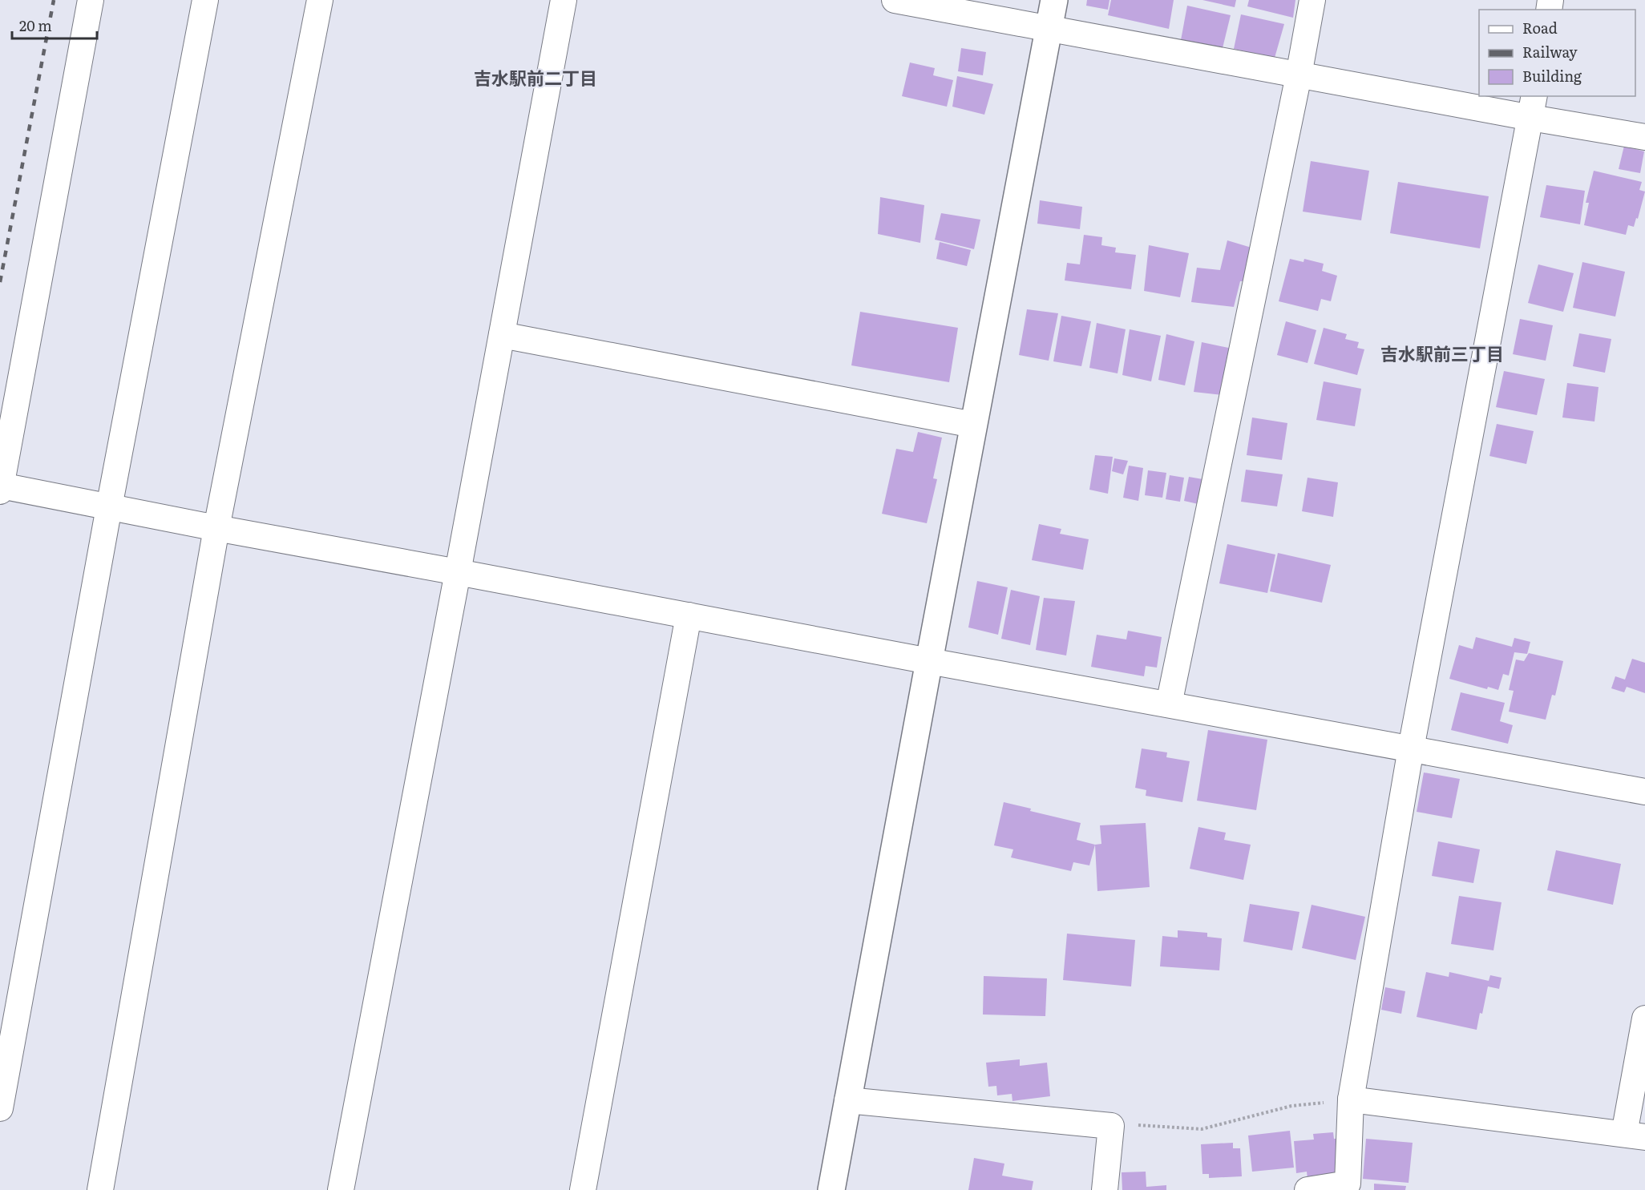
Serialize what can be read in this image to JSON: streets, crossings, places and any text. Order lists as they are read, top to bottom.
{
  "districts": ["吉水駅前二丁目", "吉水駅前三丁目"],
  "legend": ["Road", "Railway", "Building"],
  "scale_bar": "20 m"
}
